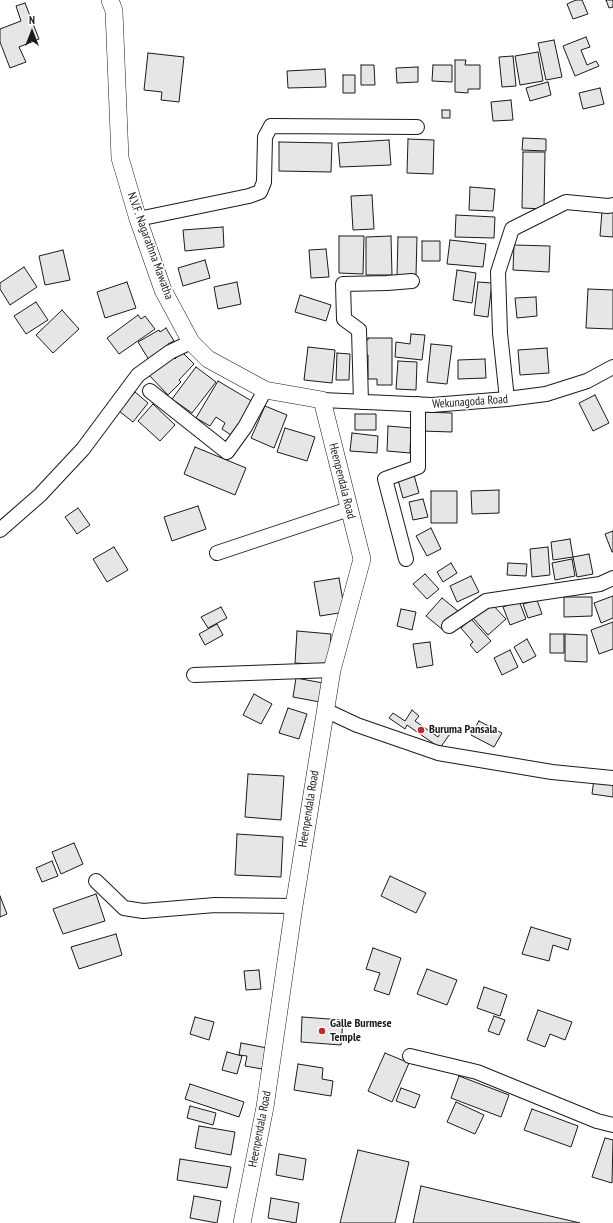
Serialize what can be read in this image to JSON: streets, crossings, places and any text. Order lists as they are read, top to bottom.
{
  "streets": {
    "street": ["N.V.F. Nagarathna Mawatha", "Wekunagoda Road", "Heenpendala Road"]
  },
  "crossings": [
    ["N.V.F. Nagarathna Mawatha", "Wekunagoda Road"],
    ["N.V.F. Nagarathna Mawatha", "Heenpendala Road"],
    ["Wekunagoda Road", "Heenpendala Road"]
  ],
  "places": ["Buruma Pansala", "Galle Burmese Temple"],
  "north": "top"
}
